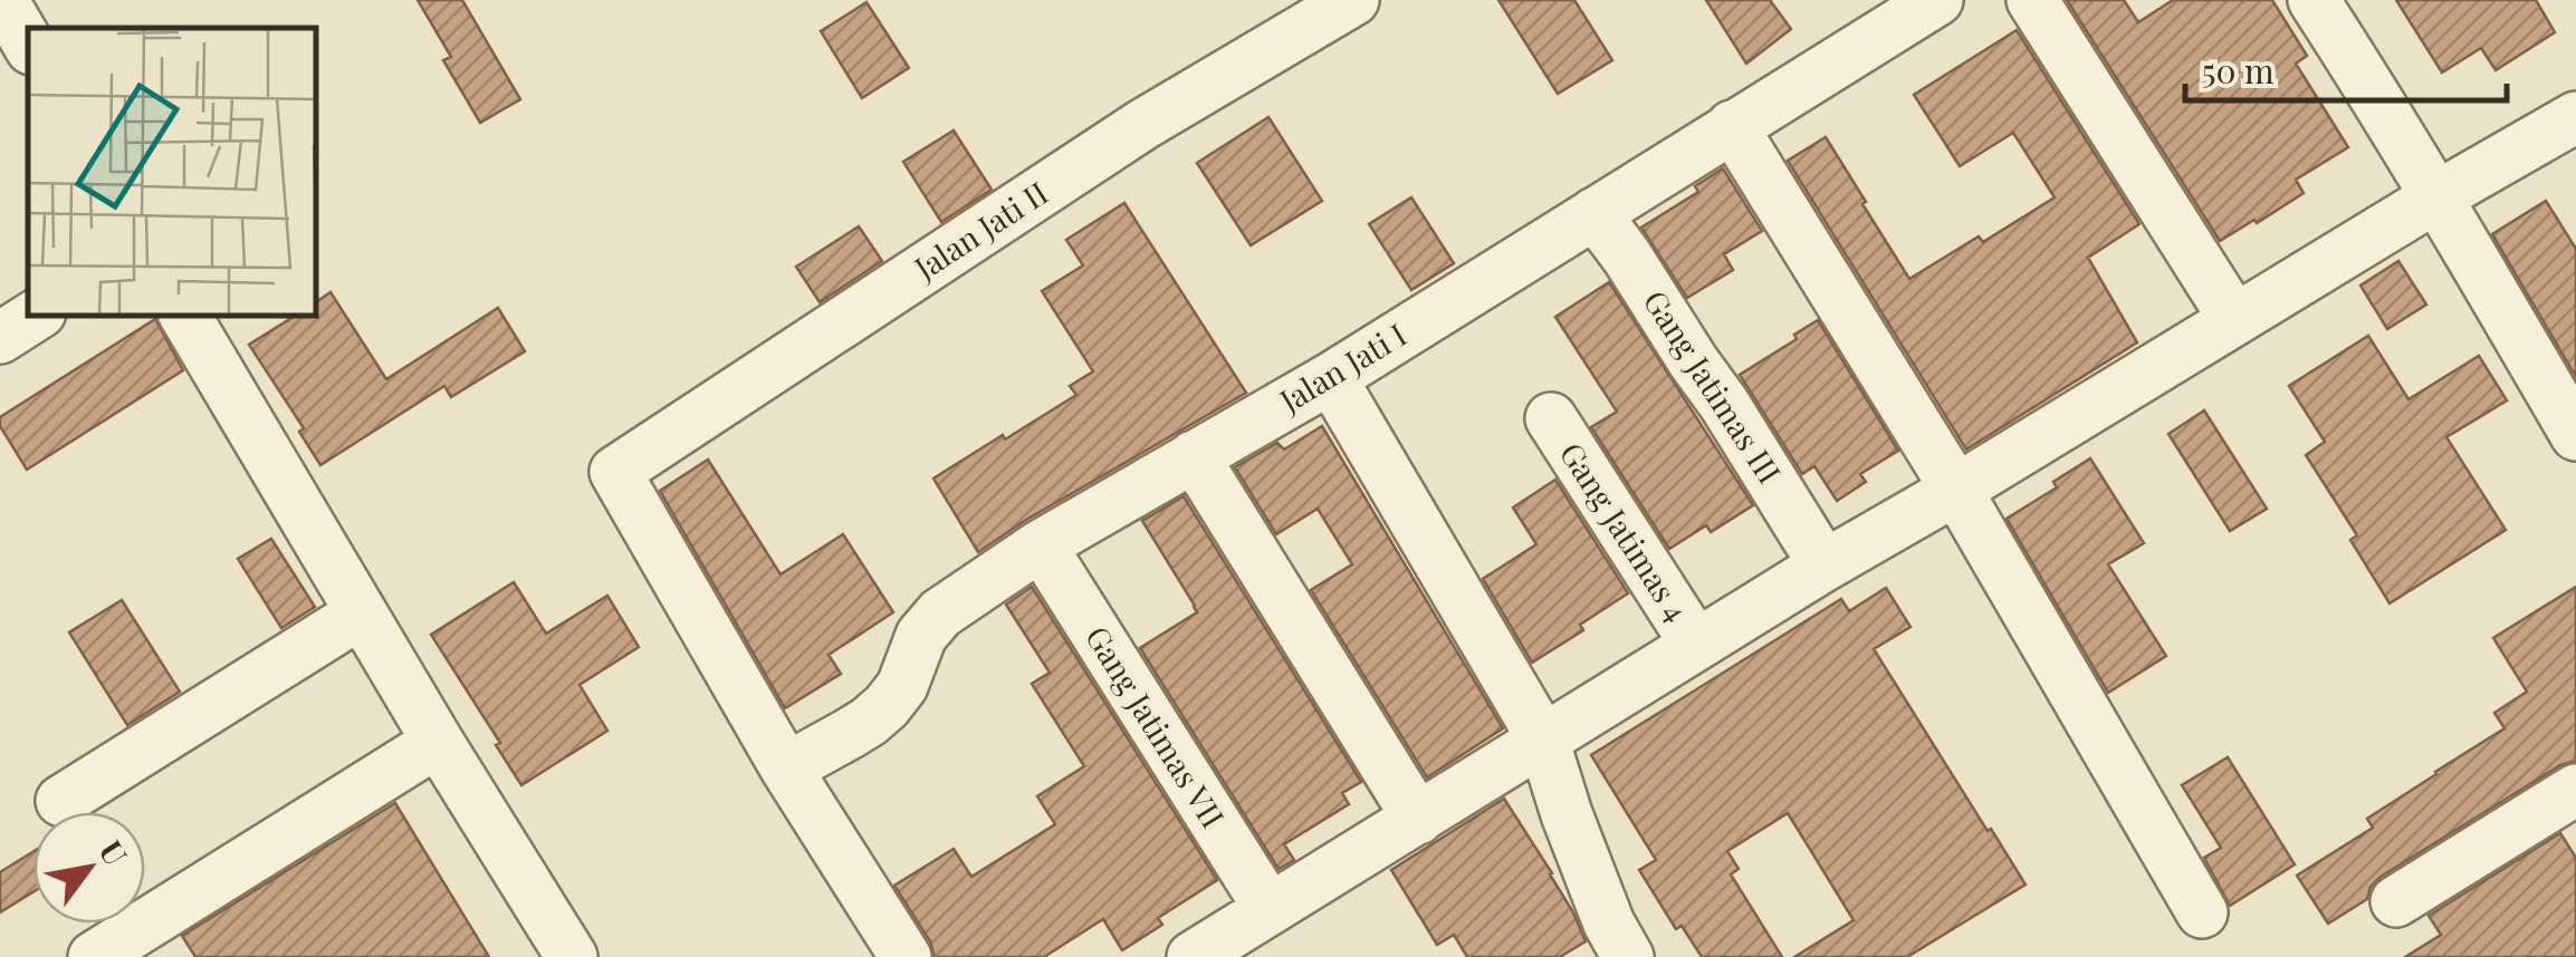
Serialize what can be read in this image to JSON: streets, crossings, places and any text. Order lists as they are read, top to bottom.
{
  "streets": {
    "street": [
      "Jalan Jati II",
      "Jalan Jati I",
      "Gang Jatimas III",
      "Gang Jatimas 4",
      "Gang Jatimas VII"
    ]
  },
  "crossings": [
    ["Jalan Jati II", "Jalan Jati I"],
    ["Jalan Jati I", "Gang Jatimas III"],
    ["Jalan Jati I", "Gang Jatimas VII"]
  ],
  "scale_bar": "50 m",
  "north": "top right"
}
